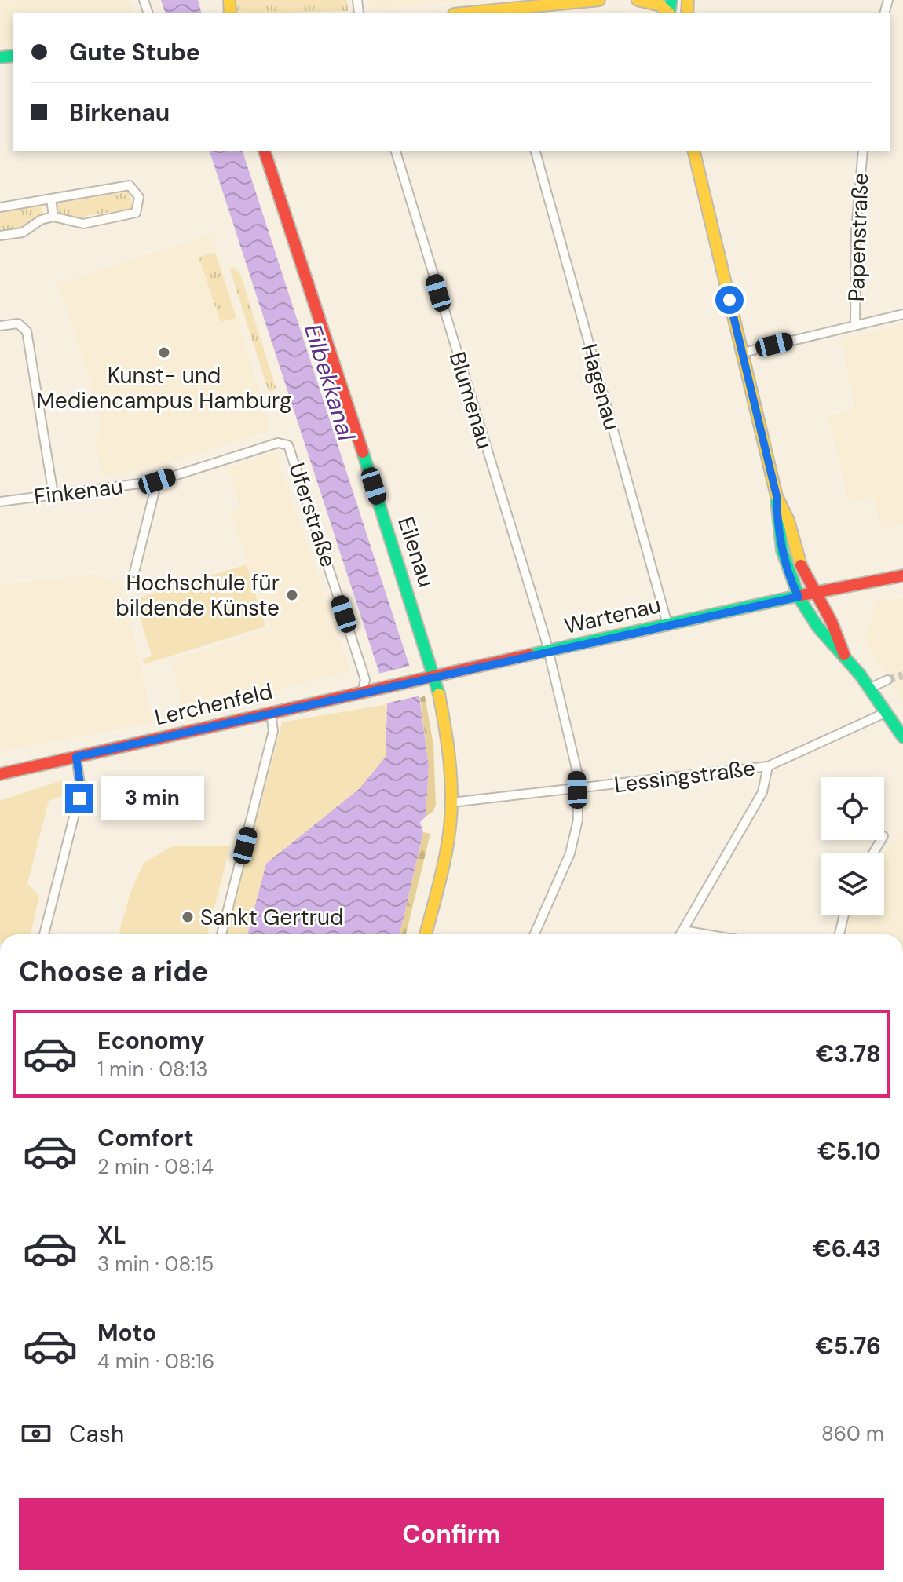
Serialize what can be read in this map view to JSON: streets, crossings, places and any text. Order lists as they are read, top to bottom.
{
  "streets": {
    "main road": ["Eilenau", "Wartenau", "Lerchenfeld"],
    "street": [
      "Papenstraße",
      "Hagenau",
      "Blumenau",
      "Finkenau",
      "Uferstraße",
      "Lessingstraße"
    ]
  },
  "crossings": [
    ["Hagenau", "Wartenau"],
    ["Blumenau", "Wartenau"],
    ["Blumenau", "Lessingstraße"],
    ["Finkenau", "Uferstraße"],
    ["Uferstraße", "Lerchenfeld"],
    ["Eilenau", "Wartenau"],
    ["Eilenau", "Lerchenfeld"],
    ["Eilenau", "Lessingstraße"],
    ["Wartenau", "Lerchenfeld"]
  ],
  "water": ["Eilbekkanal"],
  "places": ["Kunst- und Mediencampus Hamburg", "Hochschule für bildende Künste", "Sankt Gertrud"],
  "page": {
    "banner": ["Gute Stube", "Birkenau"],
    "bubble": "3 min",
    "heading": "Choose a ride",
    "list": [
      {
        "name": "Economy",
        "note": "1 min · 08:13",
        "value": "€3.78"
      },
      {
        "name": "Comfort",
        "note": "2 min · 08:14",
        "value": "€5.10"
      },
      {
        "name": "XL",
        "note": "3 min · 08:15",
        "value": "€6.43"
      },
      {
        "name": "Moto",
        "note": "4 min · 08:16",
        "value": "€5.76"
      }
    ],
    "pay": ["Cash", "860 m"],
    "buttons": "Confirm"
  }
}
